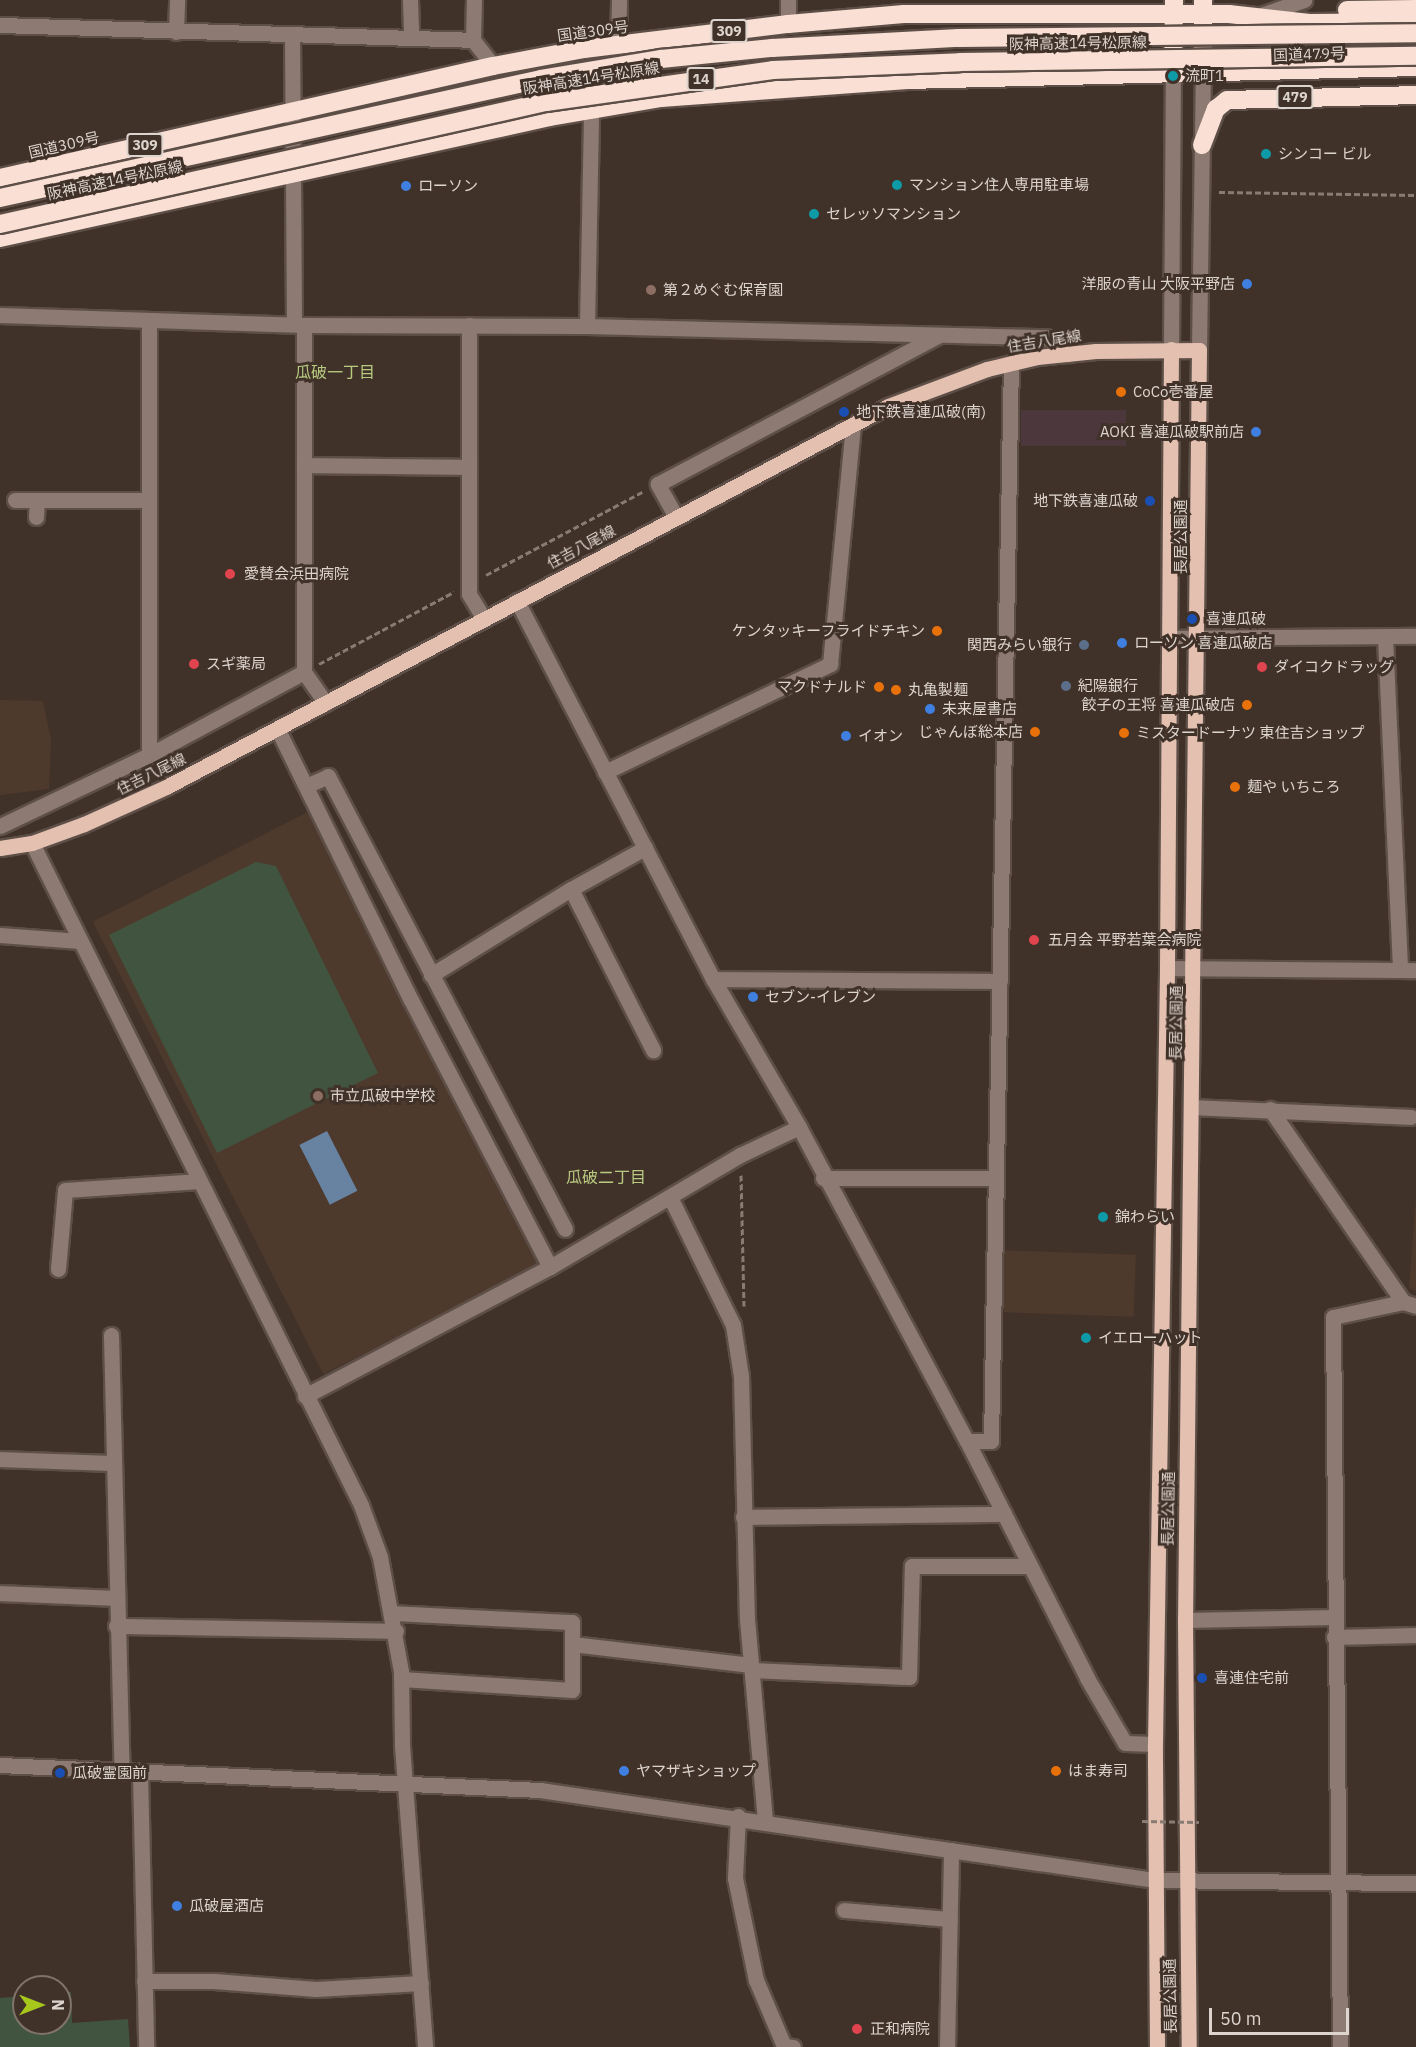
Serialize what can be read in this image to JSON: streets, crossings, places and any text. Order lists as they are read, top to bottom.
{
  "streets": {
    "highway": [
      "国道309号",
      "309",
      "阪神高速14号松原線",
      "国道479号",
      "14",
      "479",
      "長居公園通"
    ],
    "main road": ["住吉八尾線"]
  },
  "crossings": [
    ["国道309号", "国道479号"],
    ["国道309号", "長居公園通"],
    ["国道479号", "479"],
    ["国道479号", "長居公園通"],
    ["479", "長居公園通"],
    ["住吉八尾線", "長居公園通"]
  ],
  "districts": ["瓜破一丁目", "瓜破二丁目"],
  "places": [
    "流町1",
    "シンコー ビル",
    "マンション住人専用駐車場",
    "ローソン",
    "セレッソマンション",
    "洋服の青山 大阪平野店",
    "第２めぐむ保育園",
    "CoCo壱番屋",
    "地下鉄喜連瓜破(南)",
    "AOKI 喜連瓜破駅前店",
    "地下鉄喜連瓜破",
    "愛賛会浜田病院",
    "喜連瓜破",
    "ケンタッキーフライドチキン",
    "ローソン 喜連瓜破店",
    "関西みらい銀行",
    "スギ薬局",
    "ダイコクドラッグ",
    "紀陽銀行",
    "マクドナルド",
    "丸亀製麺",
    "餃子の王将 喜連瓜破店",
    "未来屋書店",
    "じゃんぼ総本店",
    "ミスタードーナツ 東住吉ショップ",
    "イオン",
    "麺や いちころ",
    "五月会 平野若葉会病院",
    "セブン-イレブン",
    "市立瓜破中学校",
    "錦わらい",
    "イエローハット",
    "喜連住宅前",
    "ヤマザキショップ",
    "はま寿司",
    "瓜破霊園前",
    "瓜破屋酒店",
    "正和病院"
  ],
  "scale_bar": "50 m",
  "north": "right"
}
